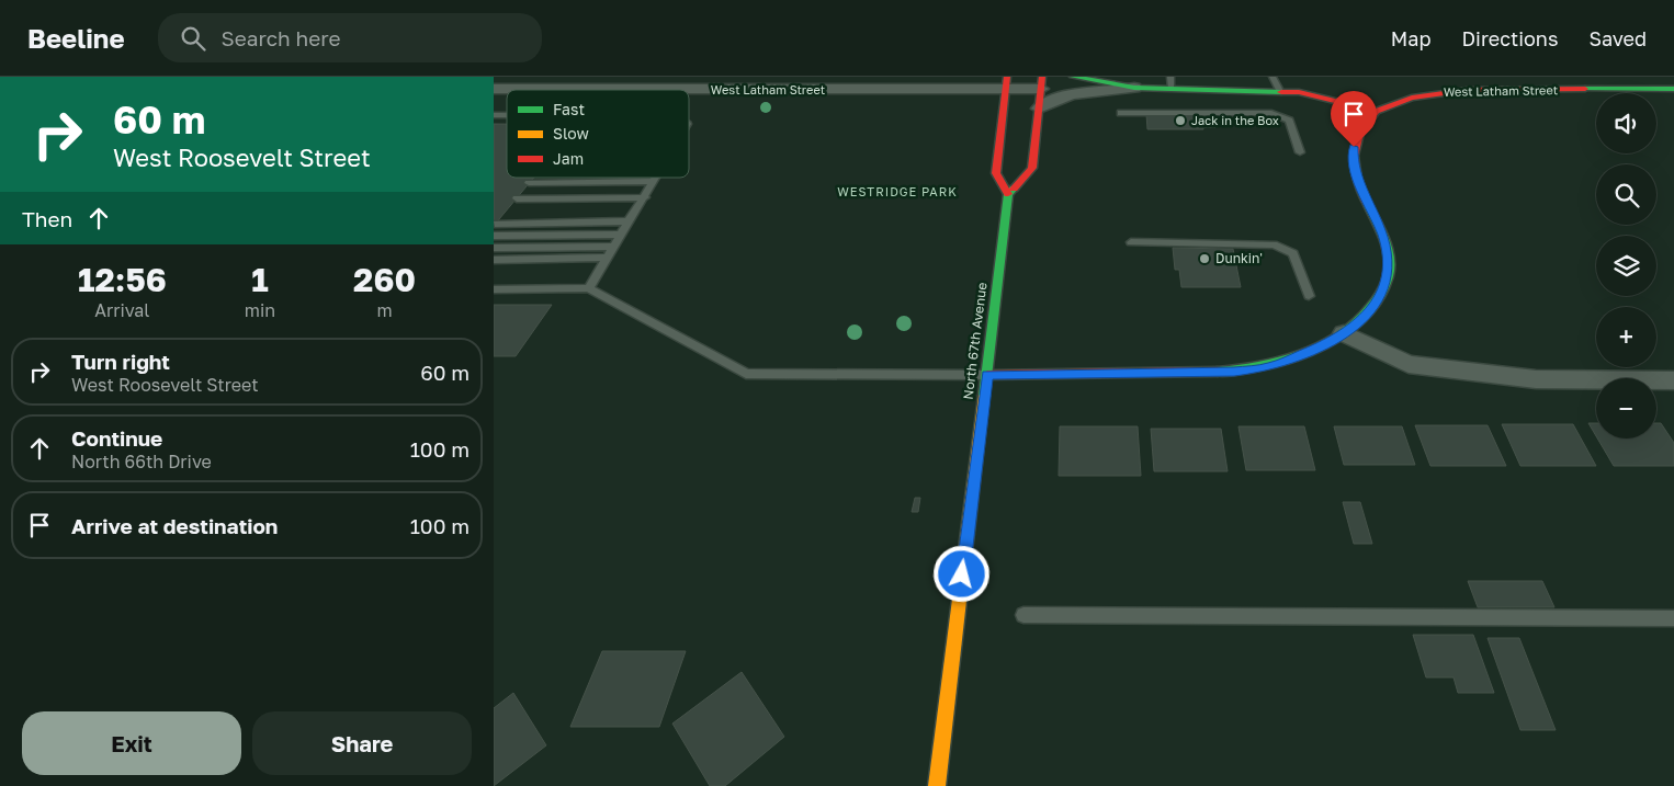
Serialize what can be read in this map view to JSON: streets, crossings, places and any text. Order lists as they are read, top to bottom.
{
  "streets": {
    "street": ["West Latham Street", "North 67th Avenue"]
  },
  "districts": ["WESTRIDGE PARK"],
  "places": ["Jack in the Box", "Dunkin'"],
  "legend": ["Fast", "Slow", "Jam"],
  "page": {
    "header": "Beeline",
    "search": "Search here",
    "nav": ["Map", "Directions", "Saved"],
    "turn": ["60 m", "West Roosevelt Street"],
    "map_buttons": ["+", "−"],
    "then": "Then",
    "eta": [
      "12:56",
      "Arrival",
      "1",
      "min",
      "260",
      "m"
    ],
    "list": [
      {
        "name": "Turn right",
        "note": "West Roosevelt Street",
        "value": "60 m"
      },
      {
        "name": "Continue",
        "note": "North 66th Drive",
        "value": "100 m"
      },
      {
        "name": "Arrive at destination",
        "value": "100 m"
      }
    ],
    "buttons": ["Exit", "Share"]
  }
}
